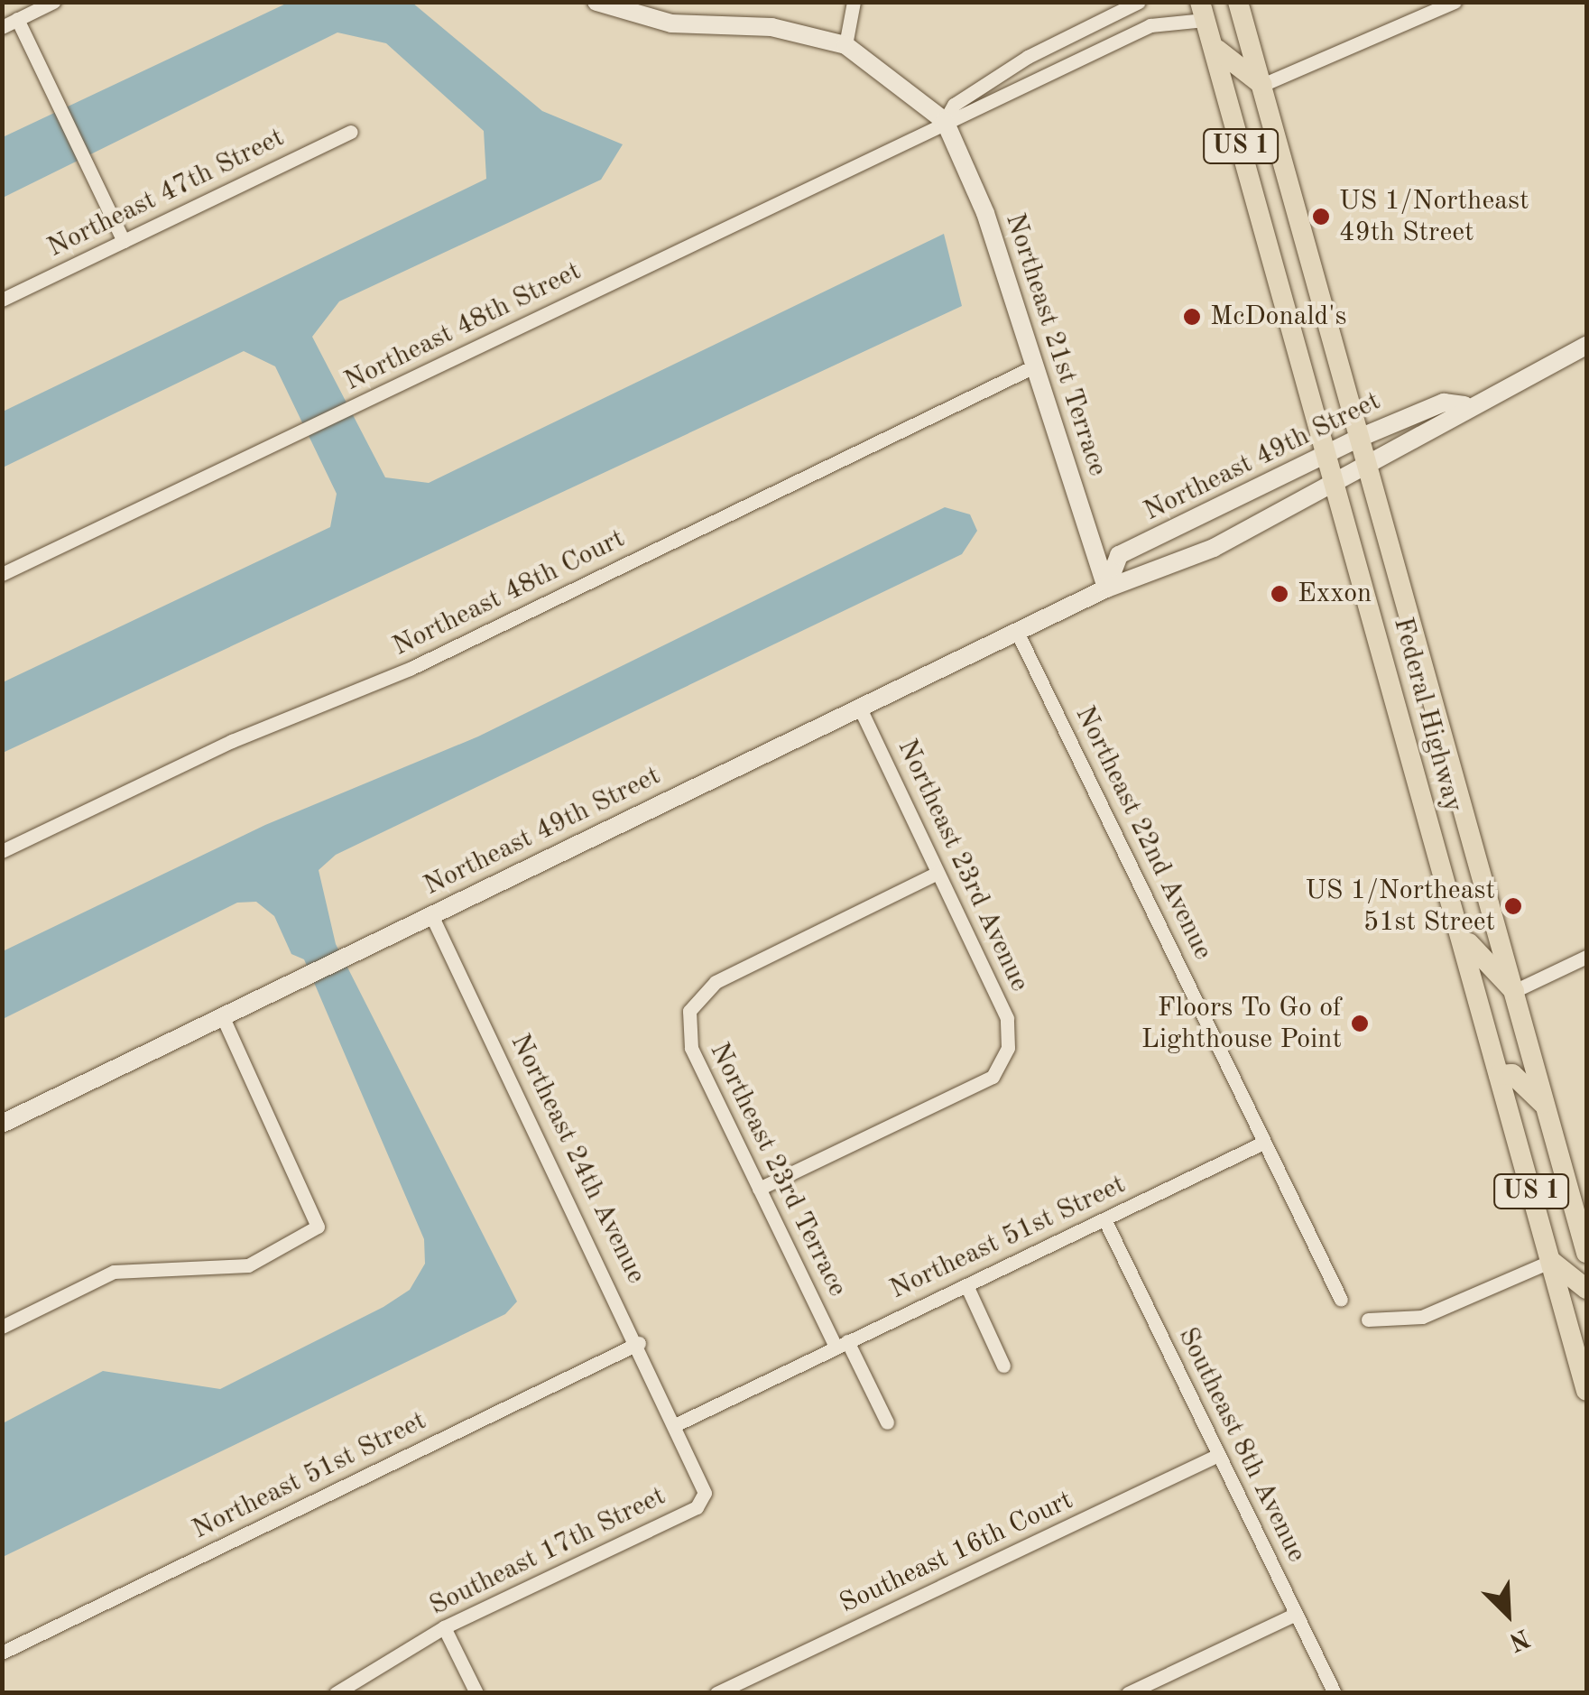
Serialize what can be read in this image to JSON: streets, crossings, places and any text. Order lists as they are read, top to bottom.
{
  "streets": {
    "main road": ["US 1", "Federal Highway"],
    "street": [
      "Northeast 47th Street",
      "Northeast 48th Street",
      "Northeast 21st Terrace",
      "Northeast 49th Street",
      "Northeast 48th Court",
      "Northeast 22nd Avenue",
      "Northeast 23rd Avenue",
      "Northeast 24th Avenue",
      "Northeast 23rd Terrace",
      "Northeast 51st Street",
      "Southeast 8th Avenue",
      "Southeast 17th Street",
      "Southeast 16th Court"
    ]
  },
  "crossings": [
    ["Northeast 48th Street", "Northeast 21st Terrace"],
    ["Northeast 48th Street", "Federal Highway"],
    ["Northeast 21st Terrace", "Northeast 49th Street"],
    ["Northeast 21st Terrace", "Northeast 48th Court"],
    ["Northeast 49th Street", "Federal Highway"],
    ["Northeast 49th Street", "Northeast 22nd Avenue"],
    ["Northeast 49th Street", "Northeast 23rd Avenue"],
    ["Northeast 49th Street", "Northeast 24th Avenue"],
    ["Northeast 22nd Avenue", "Northeast 51st Street"],
    ["Northeast 23rd Avenue", "Northeast 23rd Terrace"],
    ["Northeast 24th Avenue", "Northeast 51st Street"],
    ["Northeast 24th Avenue", "Southeast 17th Street"],
    ["Northeast 23rd Terrace", "Northeast 51st Street"],
    ["Northeast 51st Street", "Southeast 8th Avenue"],
    ["Northeast 51st Street", "Southeast 17th Street"],
    ["Southeast 8th Avenue", "Southeast 16th Court"]
  ],
  "places": [
    "US 1/Northeast 49th Street",
    "McDonald's",
    "Exxon",
    "US 1/Northeast 51st Street",
    "Floors To Go of Lighthouse Point"
  ],
  "north": "bottom right"
}
